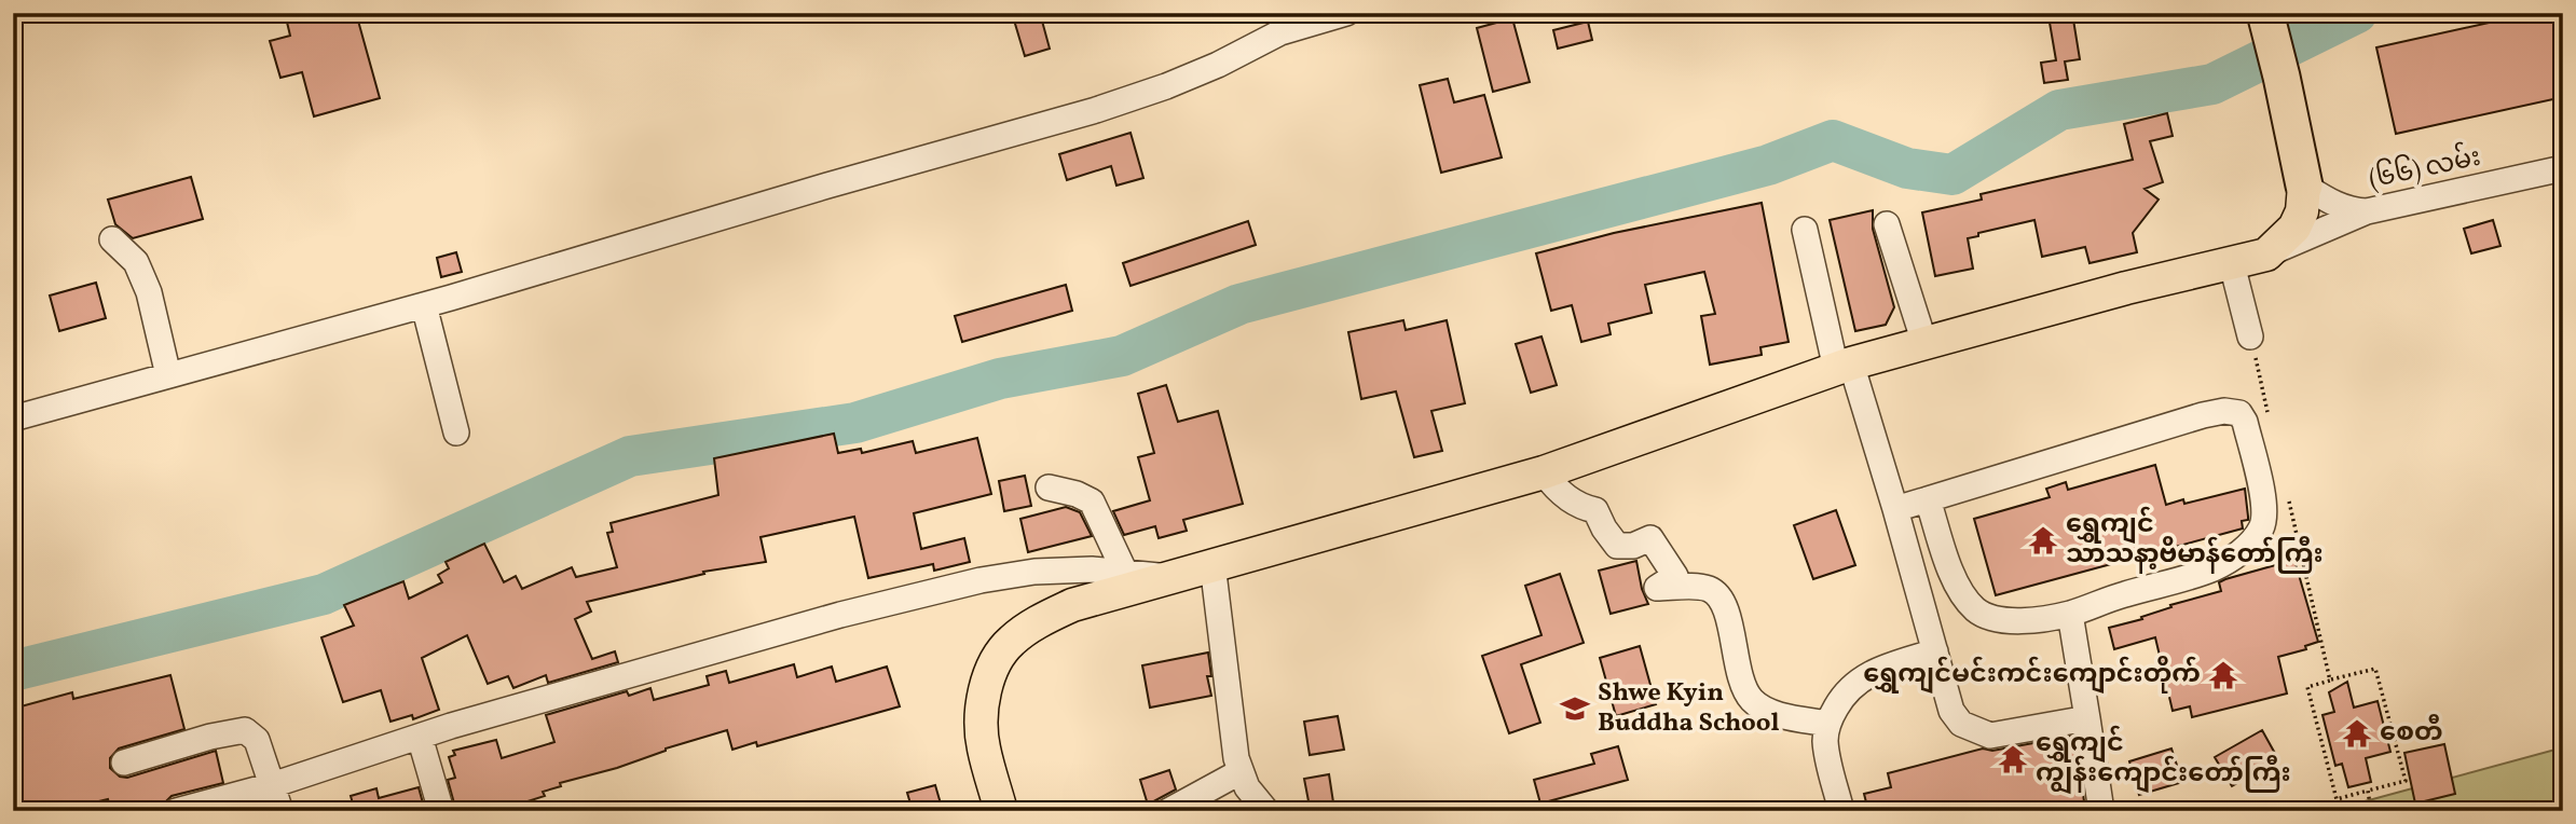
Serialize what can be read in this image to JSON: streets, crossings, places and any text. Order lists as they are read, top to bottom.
{
  "streets": {
    "street": ["(၆၆) လမ်း"]
  },
  "places": {
    "temple": [
      "ရွှေကျင် သာသနာ့ဗိမာန်တော်ကြီး",
      "ရွှေကျင်မင်းကင်းကျောင်းတိုက်",
      "စေတီ",
      "ရွှေကျင် ကျွန်းကျောင်းတော်ကြီး"
    ],
    "school or university": ["Shwe Kyin Buddha School"]
  }
}
